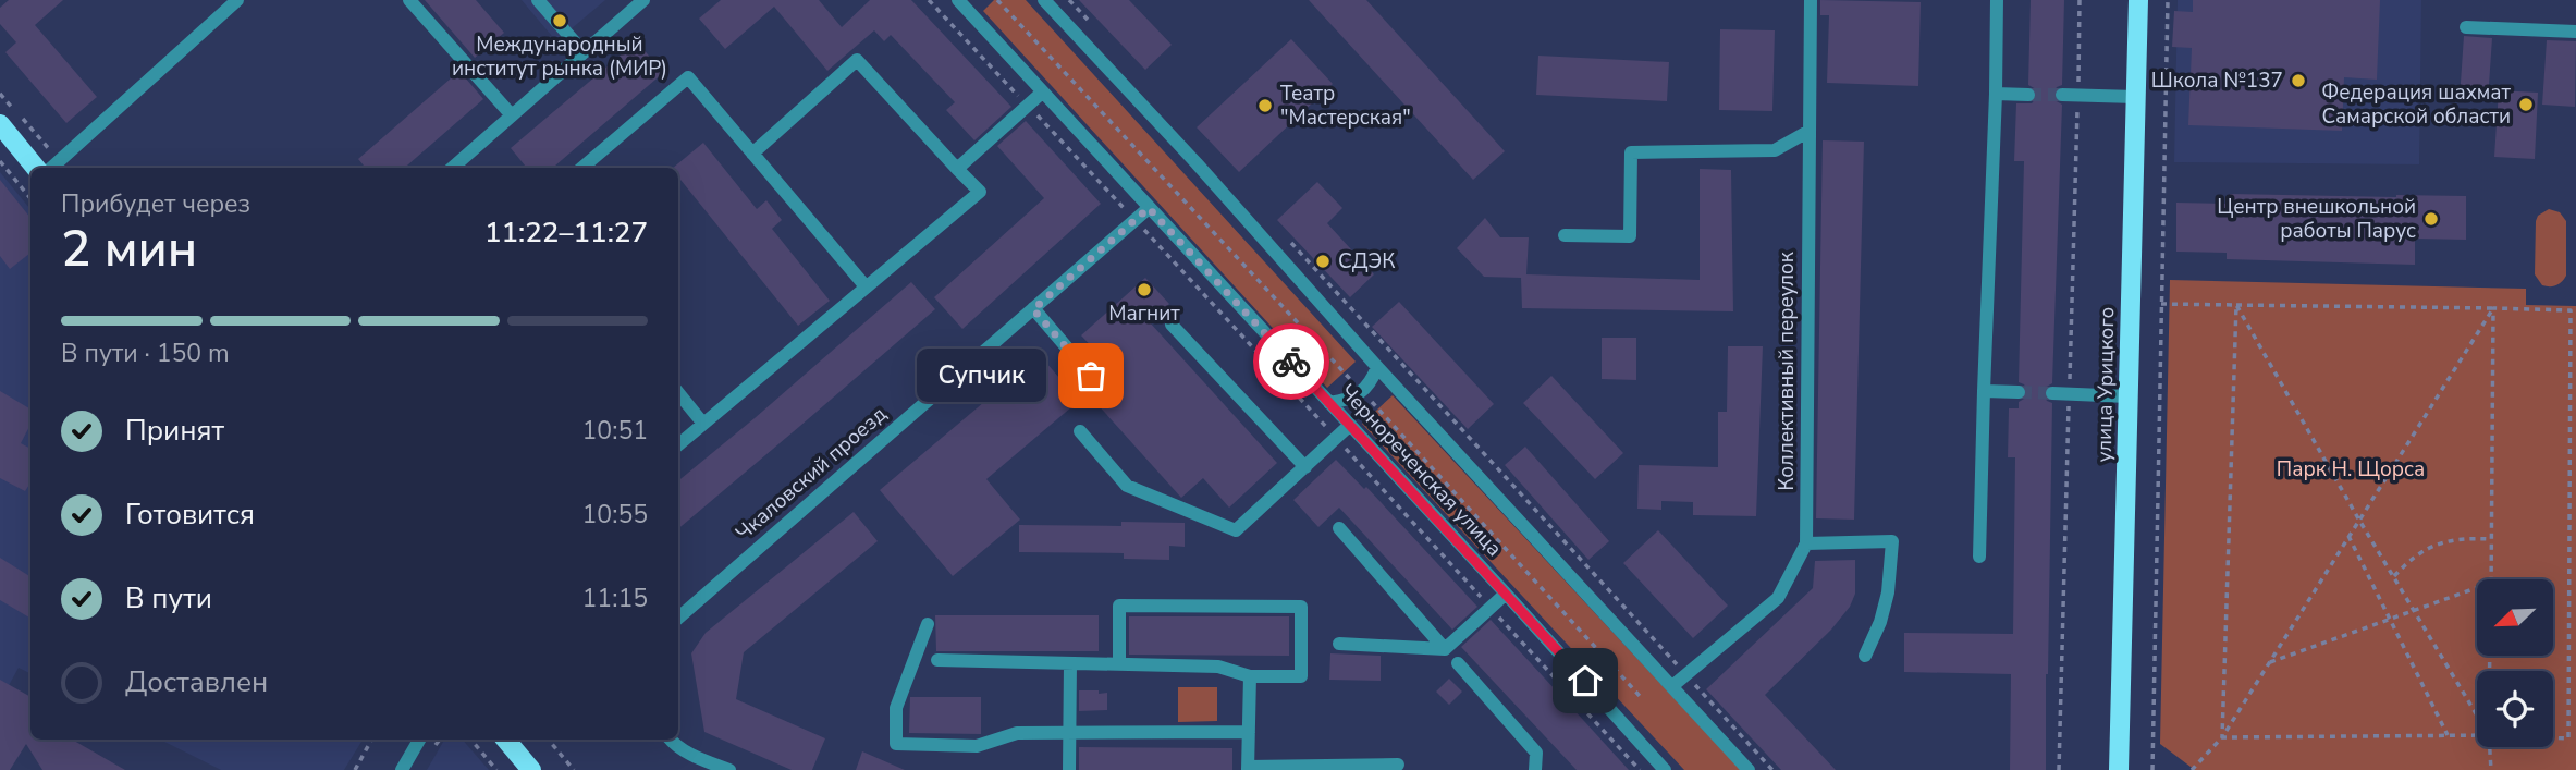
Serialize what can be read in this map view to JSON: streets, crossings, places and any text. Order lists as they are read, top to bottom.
{
  "streets": {
    "main road": ["улица Урицкого"],
    "street": ["Коллективный переулок", "Чернореченская улица", "Чкаловский проезд"]
  },
  "crossings": [
    ["Коллективный переулок", "Чернореченская улица"],
    ["Чернореченская улица", "Чкаловский проезд"]
  ],
  "parks": ["Парк Н. Щорса"],
  "places": [
    "Международный институт рынка (МИР)",
    "Школа №137",
    "Федерация шахмат Самарской области",
    "Театр \"Мастерская\"",
    "Центр внешкольной работы Парус",
    "СДЭК",
    "Магнит",
    "Супчик"
  ],
  "north": "bottom left",
  "page": {
    "heading": ["2 мин", "Прибудет через", "11:22–11:27"],
    "bar": "В пути · 150 m",
    "bubble": "Супчик",
    "list": [
      ["Принят", "10:51"],
      ["Готовится", "10:55"],
      ["В пути", "11:15"],
      "Доставлен"
    ]
  }
}
